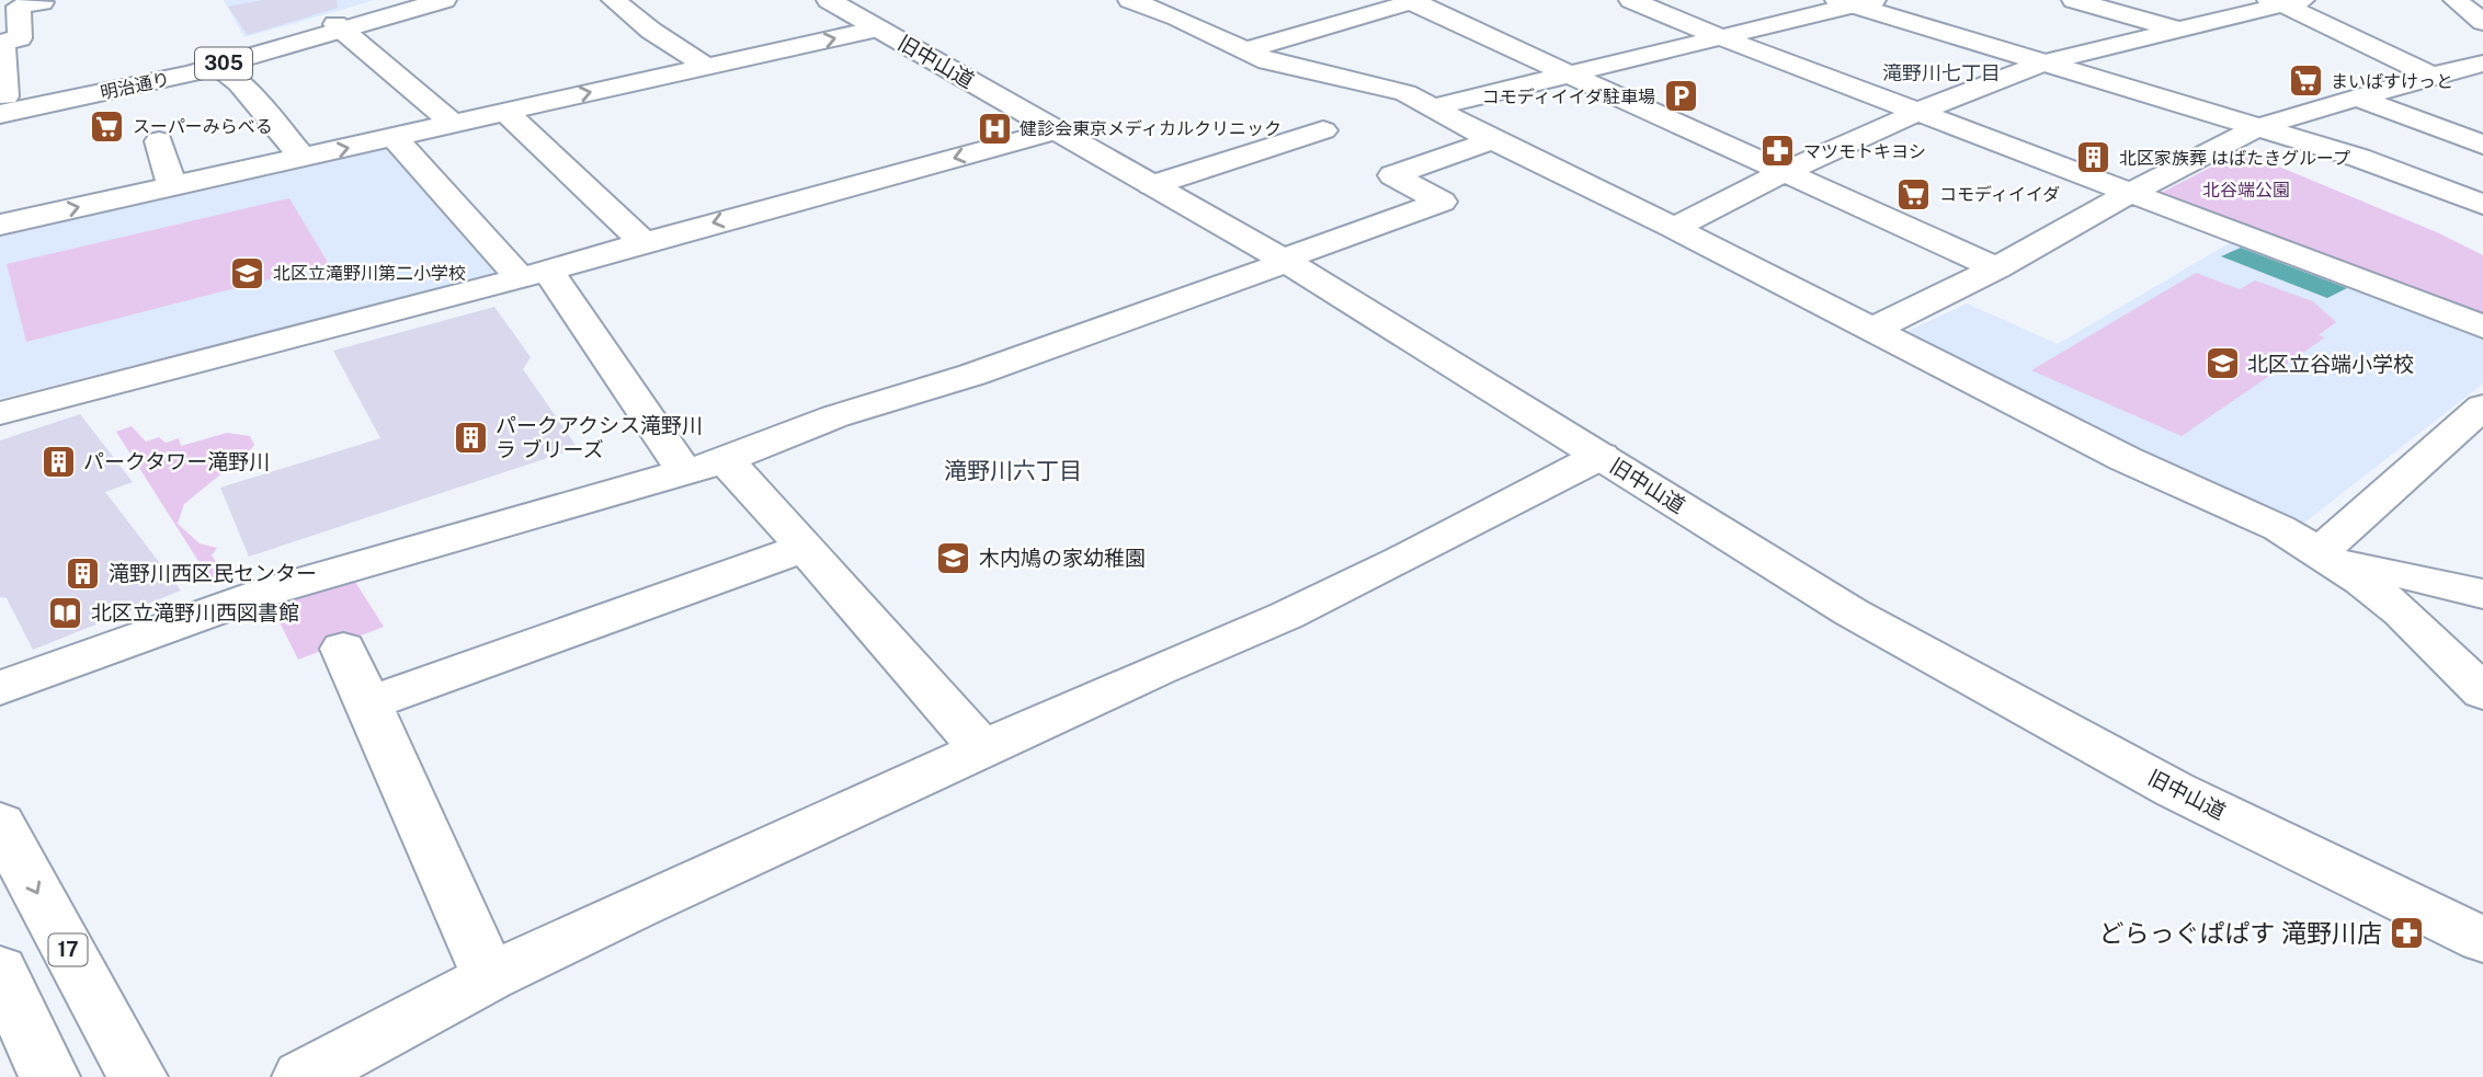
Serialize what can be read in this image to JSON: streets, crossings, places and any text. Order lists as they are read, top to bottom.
{
  "streets": {
    "main road": [
      "旧中山道",
      "305",
      "明治通り",
      "17"
    ]
  },
  "districts": ["滝野川七丁目", "滝野川六丁目"],
  "parks": ["北谷端公園"],
  "places": {
    "supermarket": ["まいばすけっと", "スーパーみらべる", "コモディイイダ"],
    "parking": ["コモディイイダ駐車場"],
    "hospital": ["健診会東京メディカルクリニック"],
    "pharmacy": ["マツモトキヨシ", "どらっぐぱぱす 滝野川店"],
    "building": [
      "北区家族葬 はばたきグループ",
      "パークアクシス滝野川 ラ ブリーズ",
      "パークタワー滝野川",
      "滝野川西区民センター"
    ],
    "school or university": ["北区立滝野川第二小学校", "北区立谷端小学校", "木内鳩の家幼稚園"],
    "library": ["北区立滝野川西図書館"]
  }
}
